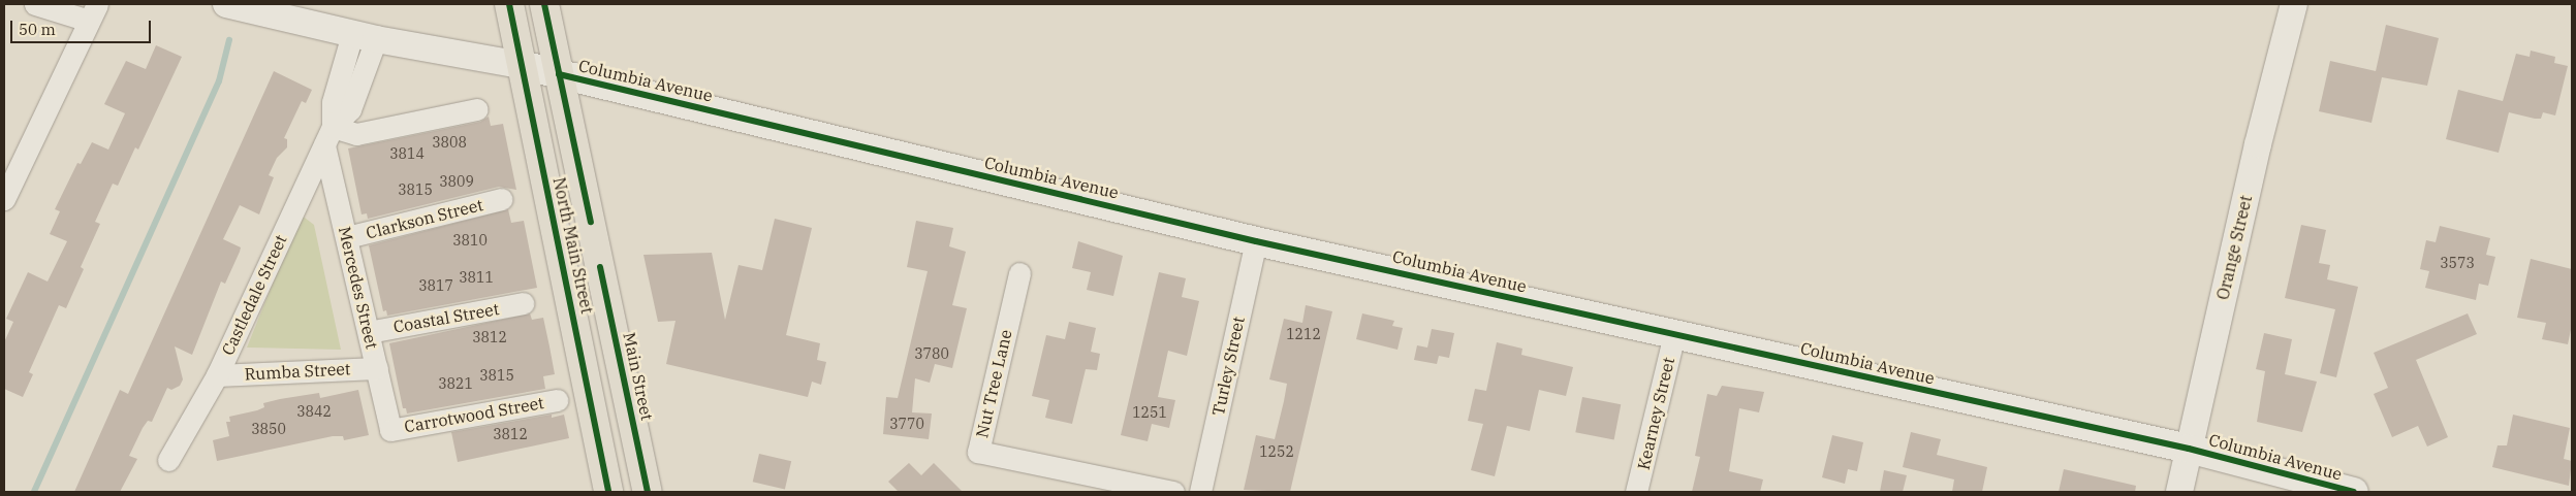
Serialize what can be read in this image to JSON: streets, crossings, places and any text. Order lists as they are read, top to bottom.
{
  "streets": {
    "main road": ["Columbia Avenue", "North Main Street", "Main Street"],
    "street": [
      "Clarkson Street",
      "Orange Street",
      "Mercedes Street",
      "Castledale Street",
      "Coastal Street",
      "Turley Street",
      "Rumba Street",
      "Nut Tree Lane",
      "Kearney Street",
      "Carrotwood Street"
    ]
  },
  "crossings": [
    ["Columbia Avenue", "North Main Street"],
    ["Columbia Avenue", "Orange Street"],
    ["Columbia Avenue", "Castledale Street"],
    ["Columbia Avenue", "Turley Street"],
    ["Columbia Avenue", "Main Street"],
    ["Columbia Avenue", "Kearney Street"],
    ["Clarkson Street", "Mercedes Street"],
    ["Mercedes Street", "Castledale Street"],
    ["Mercedes Street", "Coastal Street"],
    ["Mercedes Street", "Rumba Street"],
    ["Mercedes Street", "Carrotwood Street"],
    ["Castledale Street", "Rumba Street"]
  ],
  "house_numbers": [
    "3808",
    "3814",
    "3809",
    "3815",
    "3810",
    "3573",
    "3811",
    "3817",
    "1212",
    "3812",
    "3780",
    "3815",
    "3821",
    "3842",
    "1251",
    "3770",
    "3850",
    "3812",
    "1252"
  ],
  "scale_bar": "50 m"
}
